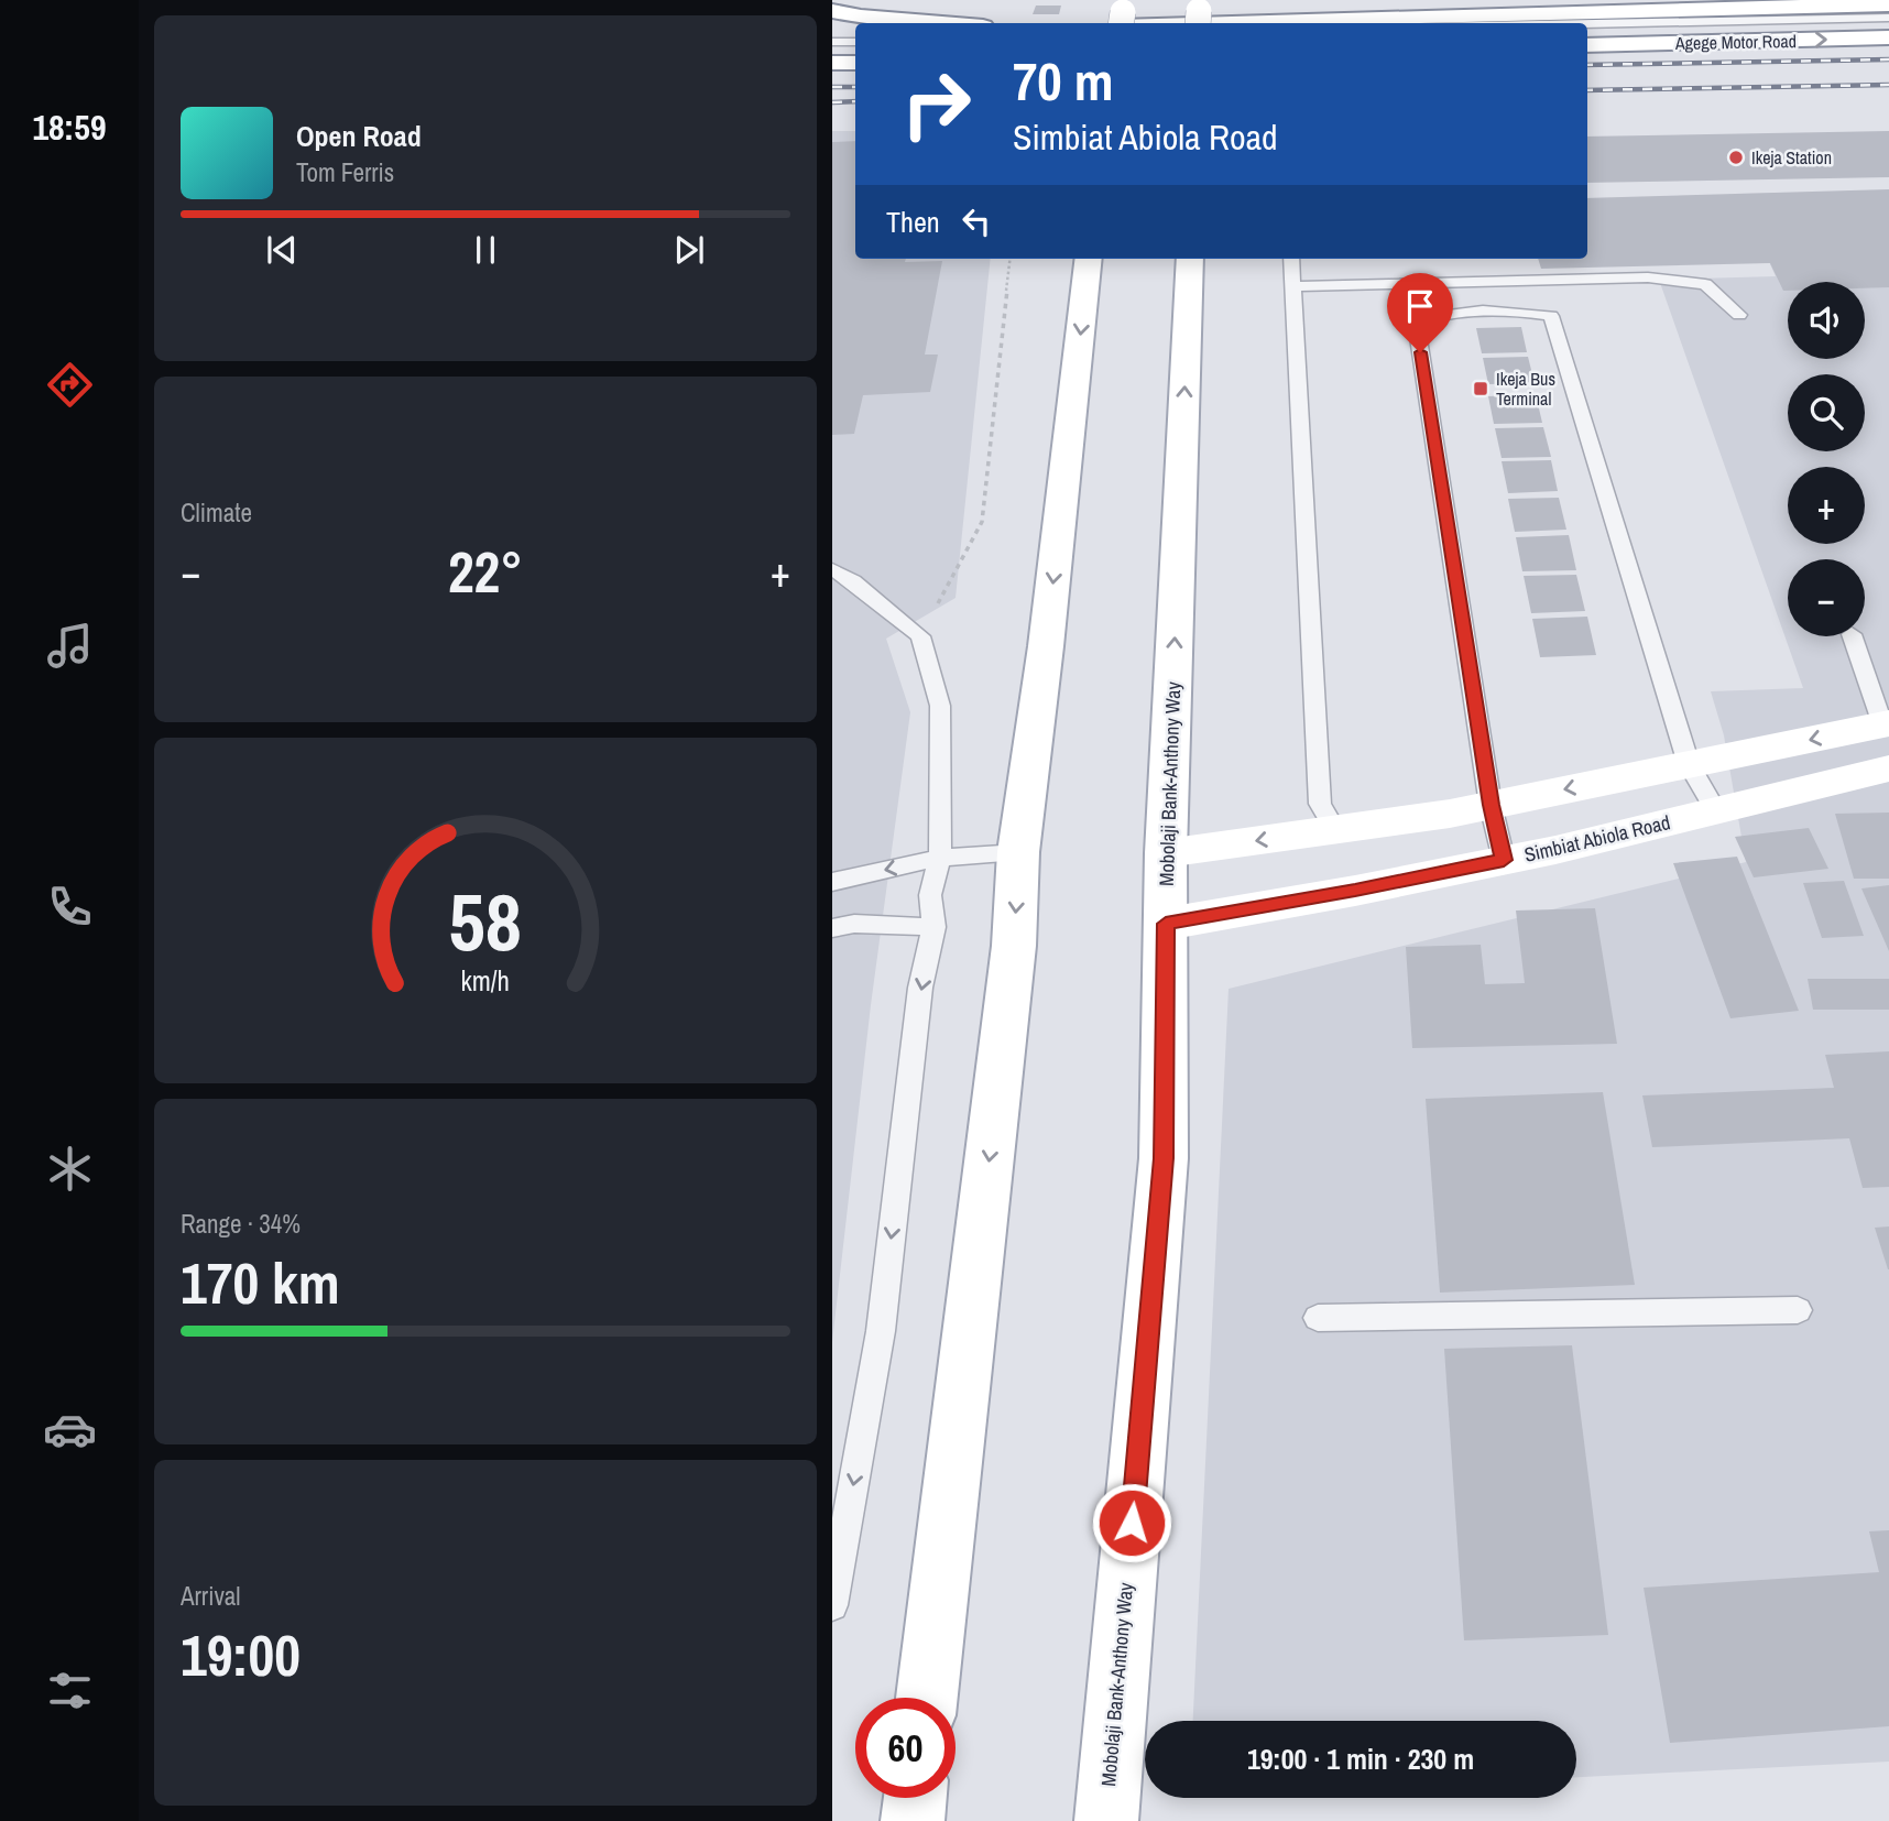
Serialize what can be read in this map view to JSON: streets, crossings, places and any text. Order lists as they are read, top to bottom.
{
  "streets": {
    "main road": ["Agege Motor Road", "Mobolaji Bank-Anthony Way", "Simbiat Abiola Road"]
  },
  "crossings": [
    ["Mobolaji Bank-Anthony Way", "Simbiat Abiola Road"]
  ],
  "places": {
    "other": ["Ikeja Station"],
    "transit": ["Ikeja Bus Terminal"]
  },
  "page": {
    "tabs": "18:59",
    "turn": ["70 m", "Simbiat Abiola Road"],
    "song": ["Open Road", "Tom Ferris"],
    "then": "Then",
    "map_buttons": ["+", "−"],
    "tile": [
      "Climate",
      ["Range · 34%", "170 km"],
      ["Arrival", "19:00"]
    ],
    "heat": ["−", "22°", "+"],
    "limit": "60",
    "trip": "19:00 · 1 min · 230 m",
    "gauge": ["58", "km/h"]
  }
}
